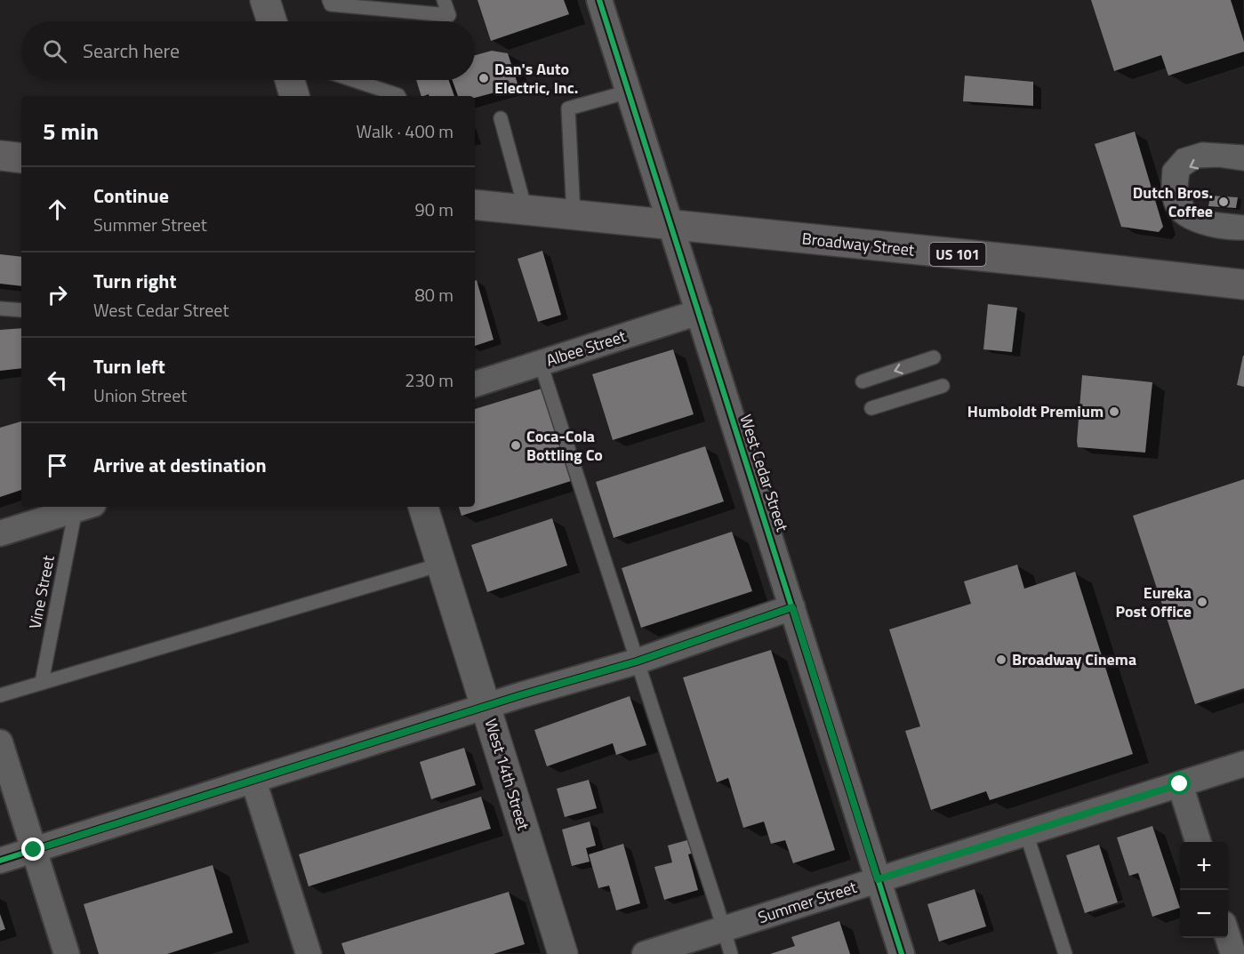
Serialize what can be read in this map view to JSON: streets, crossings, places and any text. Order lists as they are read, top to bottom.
{
  "streets": {
    "highway": ["Broadway Street", "US 101"],
    "street": [
      "Albee Street",
      "West Cedar Street",
      "West 14th Street",
      "Summer Street"
    ],
    "lane": ["Vine Street"]
  },
  "crossings": [
    ["Broadway Street", "West Cedar Street"],
    ["Albee Street", "West Cedar Street"],
    ["West Cedar Street", "Summer Street"]
  ],
  "places": [
    "Dan's Auto Electric, Inc.",
    "Dutch Bros. Coffee",
    "Humboldt Premium",
    "Coca-Cola Bottling Co",
    "Eureka Post Office",
    "Broadway Cinema"
  ],
  "page": {
    "search": "Search here",
    "heading": ["5 min", "Walk · 400 m"],
    "list": [
      ["Continue", "Summer Street", "90 m"],
      ["Turn right", "West Cedar Street", "80 m"],
      ["Turn left", "Union Street", "230 m"],
      "Arrive at destination"
    ],
    "map_buttons": ["+", "−"]
  }
}
